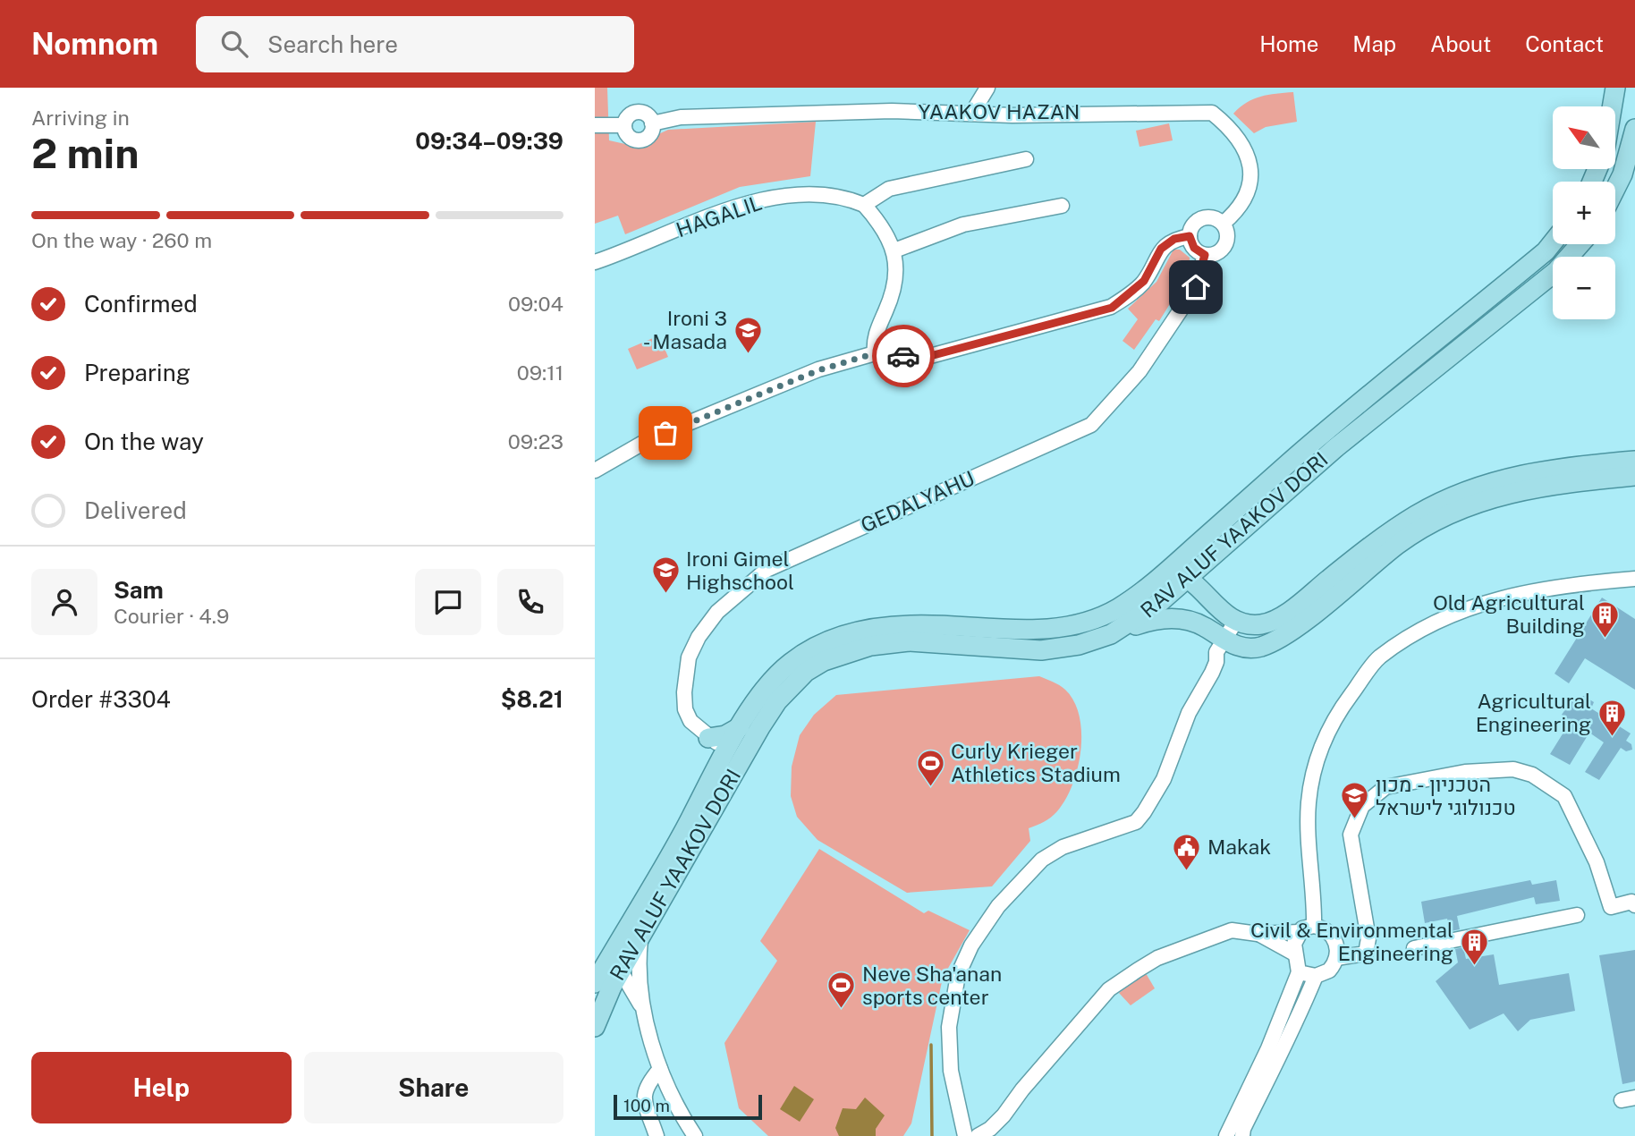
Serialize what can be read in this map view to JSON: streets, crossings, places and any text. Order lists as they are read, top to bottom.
{
  "streets": {
    "main road": ["RAV ALUF YAAKOV DORI"],
    "street": ["YAAKOV HAZAN", "HAGALIL", "GEDALYAHU"]
  },
  "crossings": [
    ["YAAKOV HAZAN", "GEDALYAHU"],
    ["GEDALYAHU", "RAV ALUF YAAKOV DORI"]
  ],
  "places": {
    "school or university": ["Ironi 3 - Masada", "Ironi Gimel Highschool", "הטכניון - מכון טכנולוגי לישראל"],
    "building": ["Old Agricultural Building", "Agricultural Engineering", "Civil & Environmental Engineering"],
    "sports": ["Curly Krieger Athletics Stadium", "Neve Sha'anan sports center"],
    "public building": ["Makak"]
  },
  "scale_bar": "100 m",
  "north": "top left",
  "page": {
    "header": "Nomnom",
    "search": "Search here",
    "nav": [
      "Home",
      "Map",
      "About",
      "Contact"
    ],
    "heading": ["2 min", "Arriving in", "09:34–09:39"],
    "panel": [
      "Sam",
      "Courier · 4.9",
      "Order #3304",
      "$8.21"
    ],
    "map_buttons": ["+", "−"],
    "bar": "On the way · 260 m",
    "list": [
      ["Confirmed", "09:04"],
      ["Preparing", "09:11"],
      ["On the way", "09:23"],
      "Delivered"
    ],
    "buttons": ["Help", "Share"],
    "scale": "100 m"
  }
}
